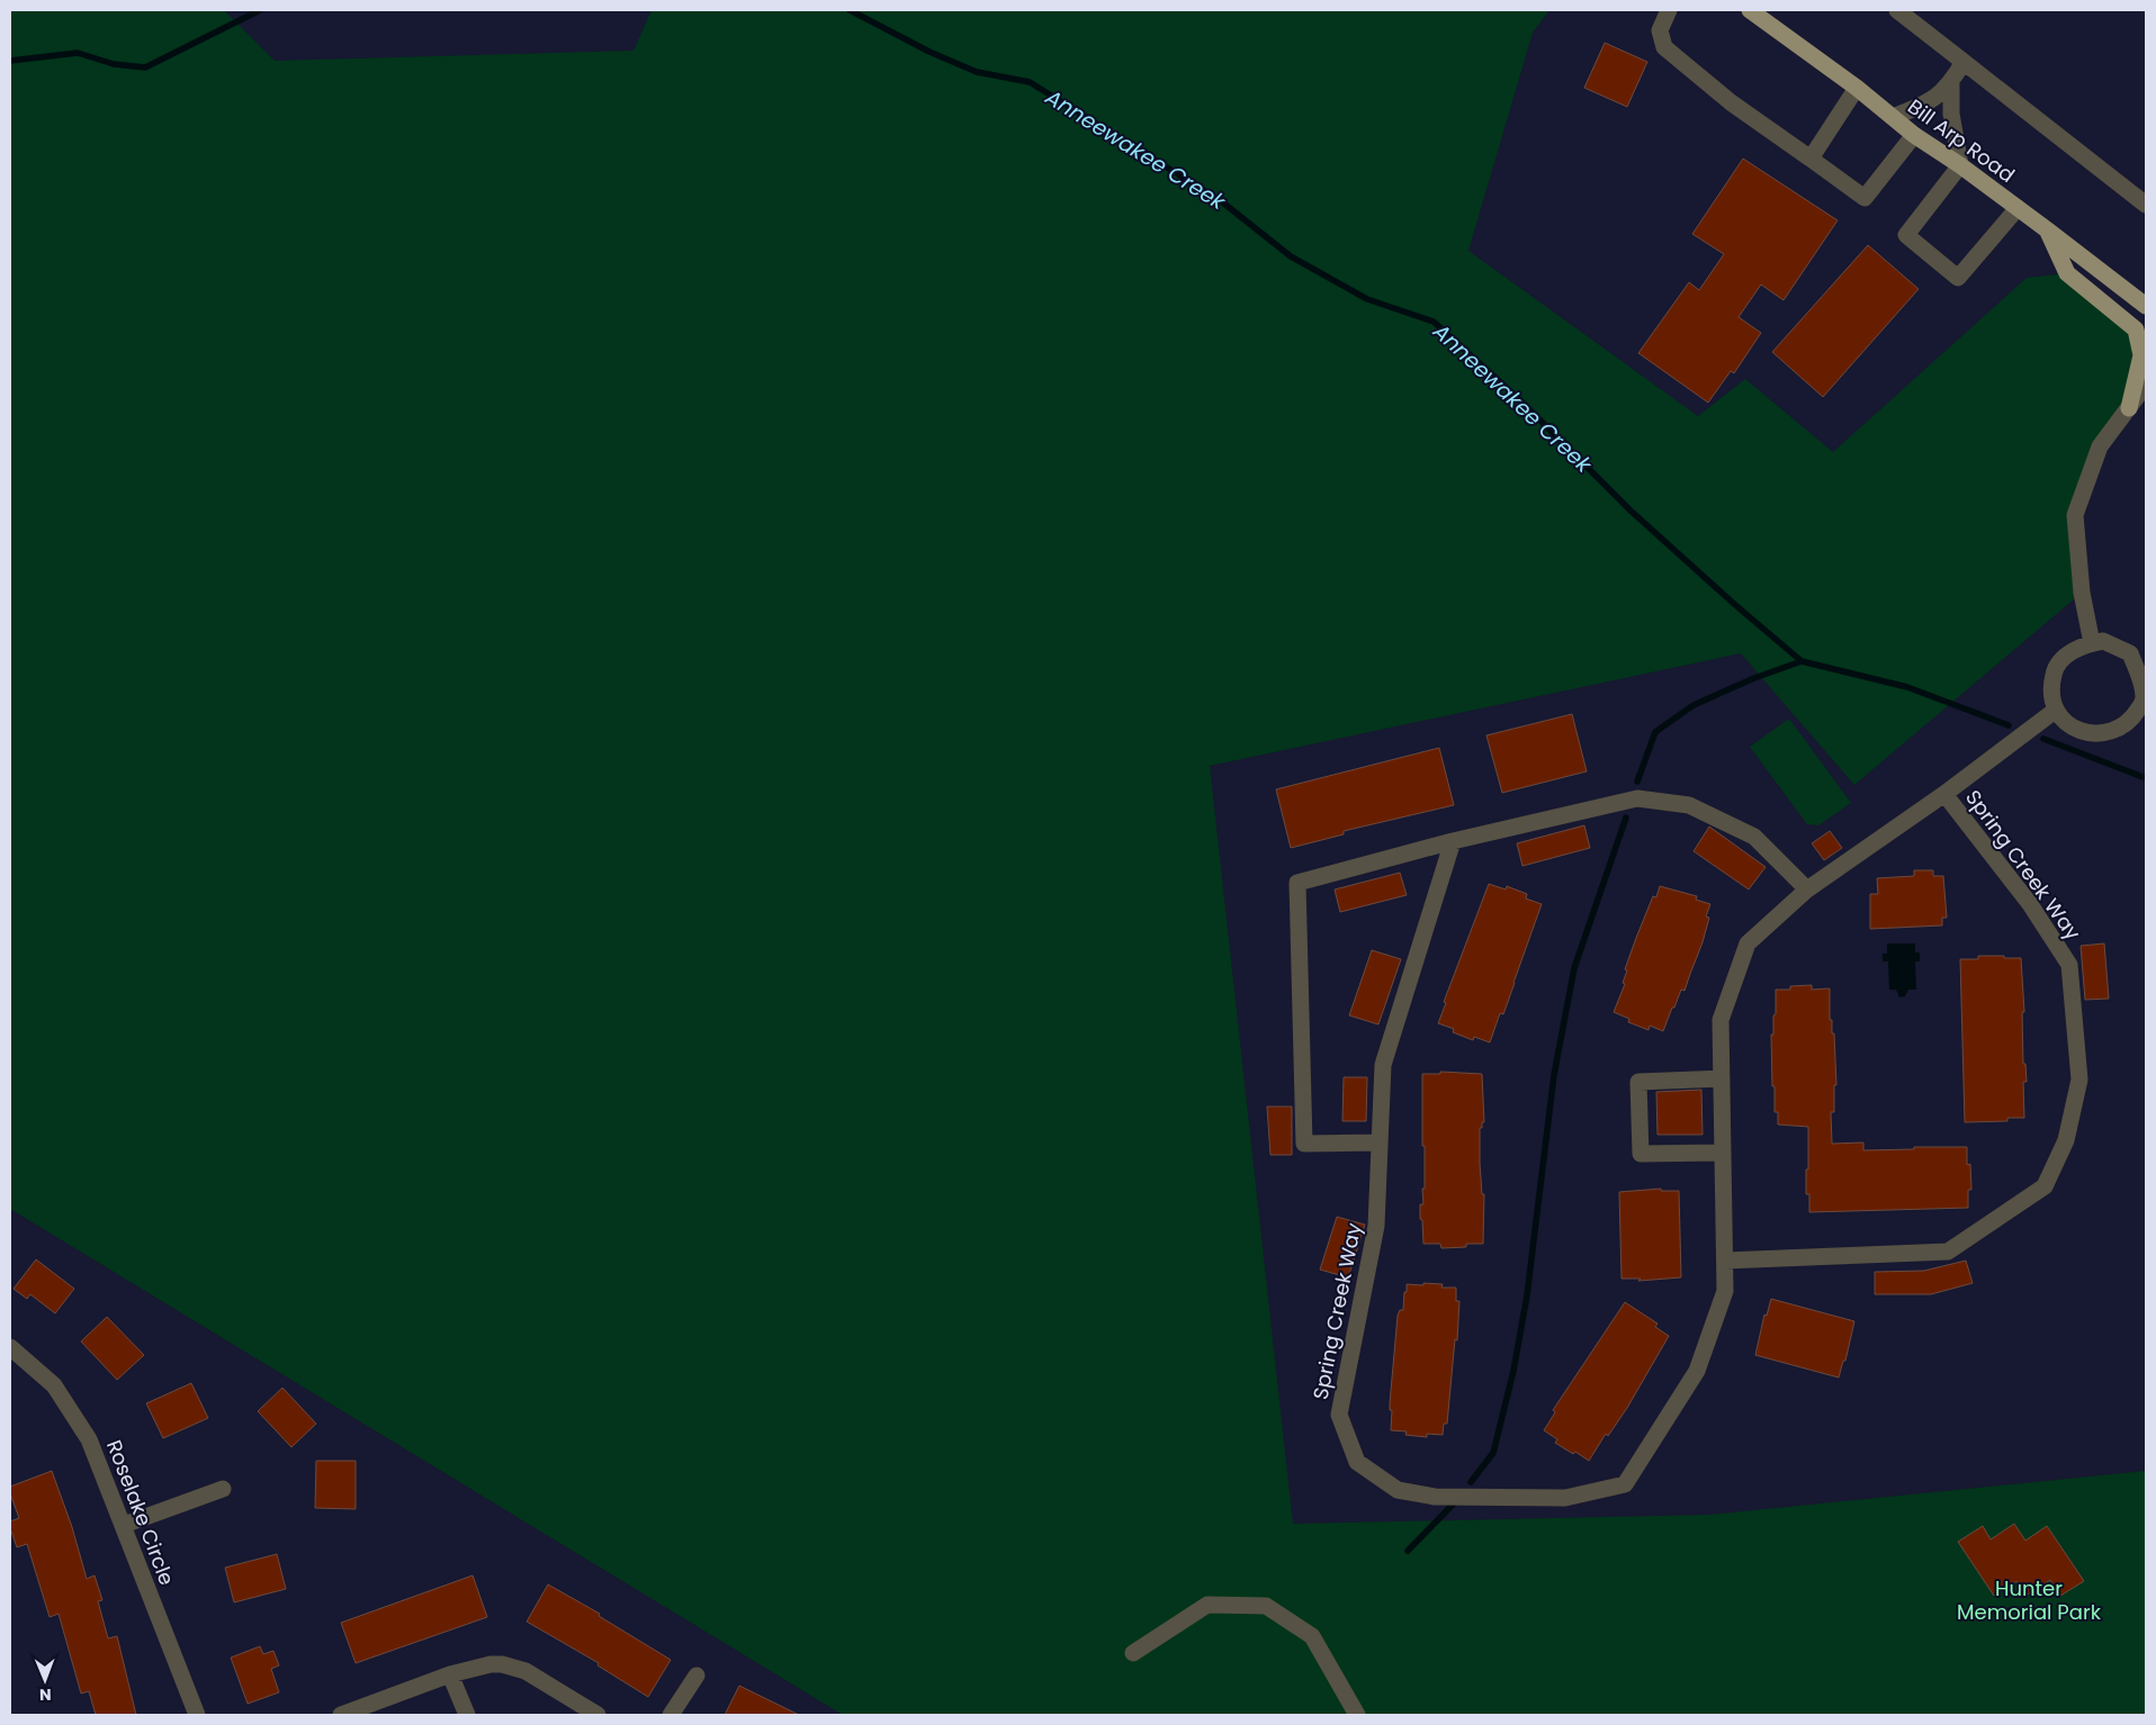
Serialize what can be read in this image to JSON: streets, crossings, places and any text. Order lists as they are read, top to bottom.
{
  "streets": {
    "main road": ["Bill Arp Road"],
    "street": ["Spring Creek Way", "Roselake Circle"]
  },
  "water": ["Anneewakee Creek"],
  "parks": ["Hunter Memorial Park"],
  "north": "bottom"
}
